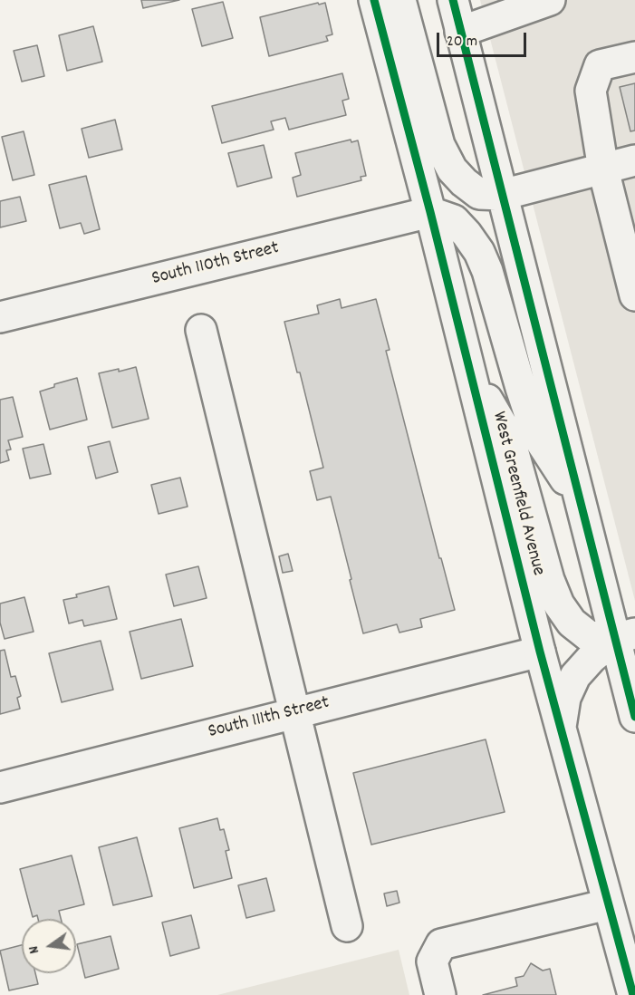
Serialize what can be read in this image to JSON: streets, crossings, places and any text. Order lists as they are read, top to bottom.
{
  "streets": {
    "main road": ["South 110th Street", "West Greenfield Avenue", "South 111th Street"]
  },
  "crossings": [
    ["South 110th Street", "West Greenfield Avenue"],
    ["West Greenfield Avenue", "South 111th Street"]
  ],
  "scale_bar": "20 m",
  "north": "left"
}
